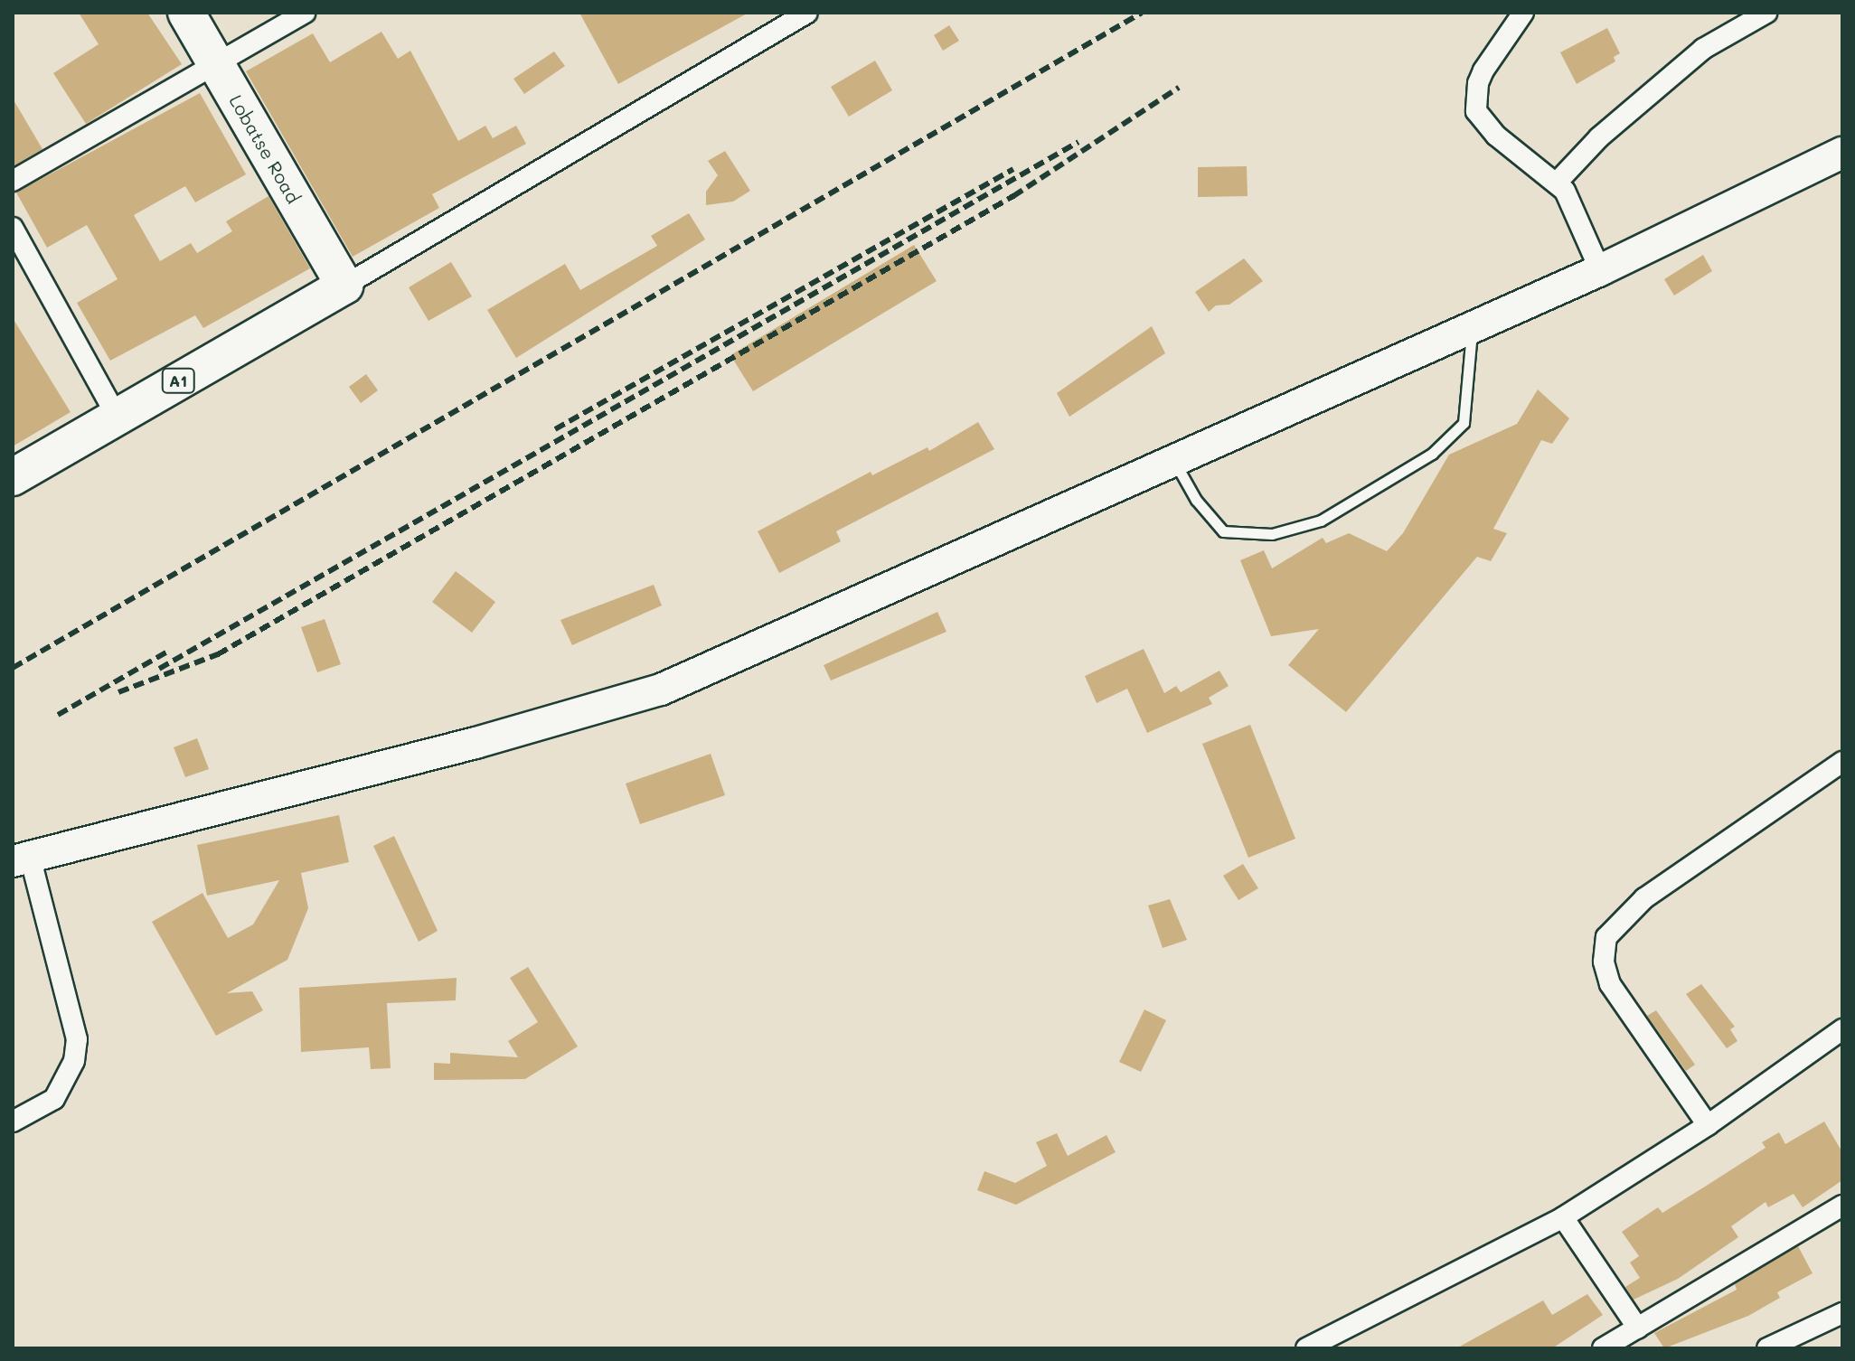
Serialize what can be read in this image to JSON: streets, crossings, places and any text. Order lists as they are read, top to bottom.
{
  "streets": {
    "highway": ["Lobatse Road", "A1"]
  },
  "crossings": [
    ["Lobatse Road", "A1"]
  ]
}
